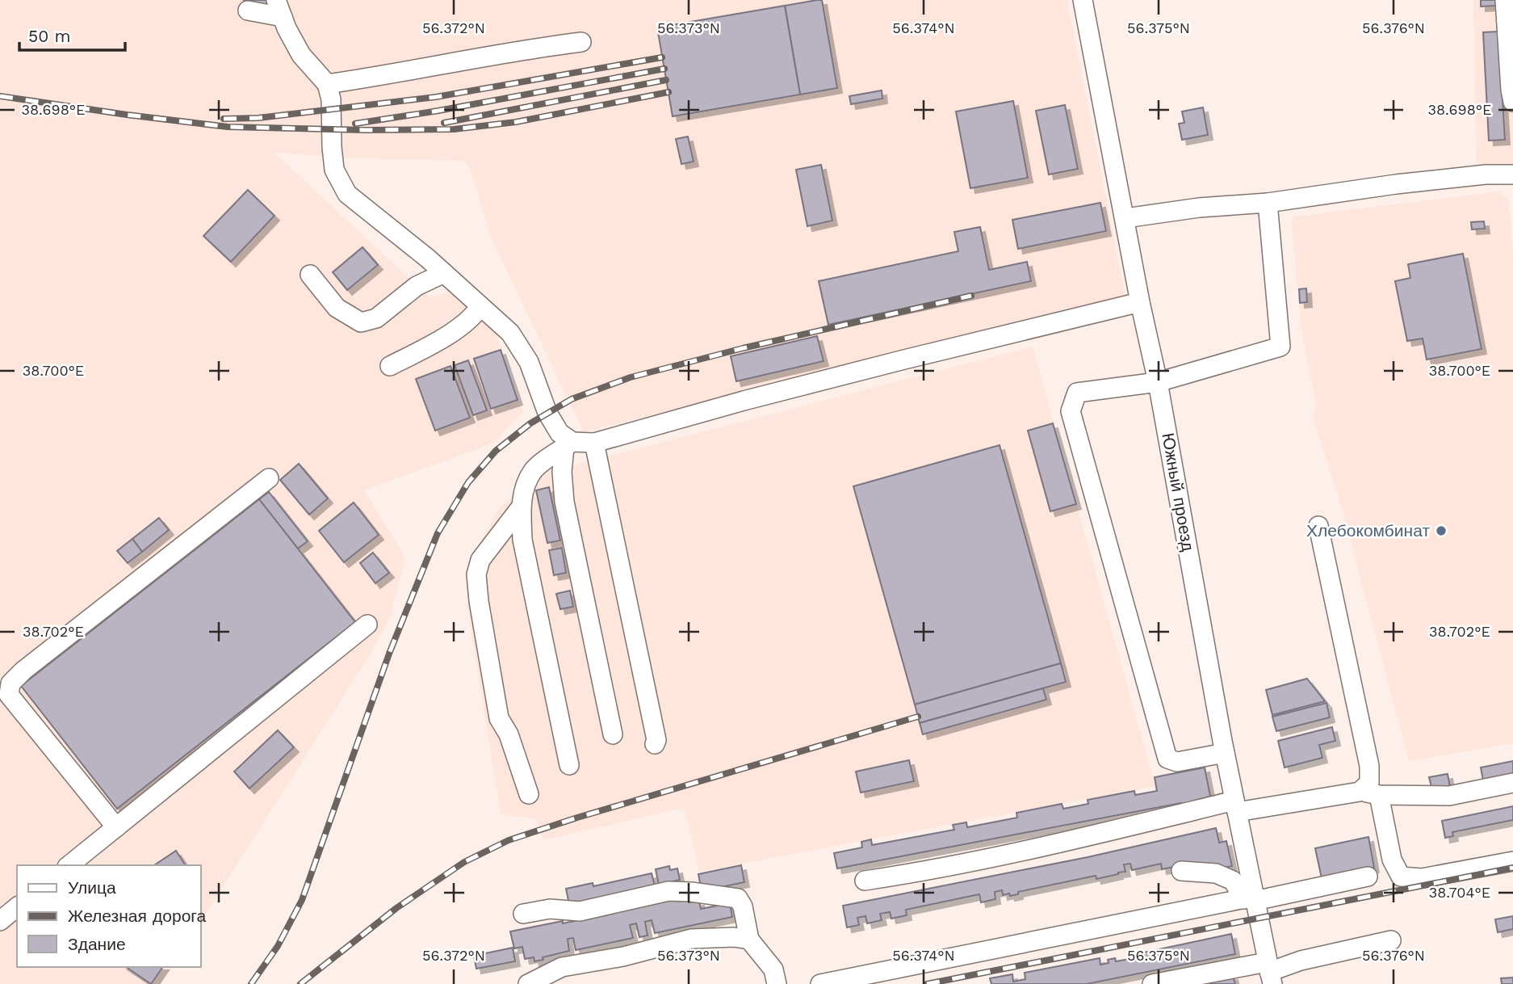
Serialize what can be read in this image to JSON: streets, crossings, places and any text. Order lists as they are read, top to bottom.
{
  "streets": {
    "street": ["Южный проезд"]
  },
  "places": ["Хлебокомбинат"],
  "legend": ["Улица", "Железная дорога", "Здание"],
  "scale_bar": "50 m",
  "coordinates": [
    "56.372°N",
    "56.373°N",
    "56.374°N",
    "56.375°N",
    "56.376°N",
    "38.698°E",
    "38.700°E",
    "38.702°E",
    "38.704°E"
  ]
}
